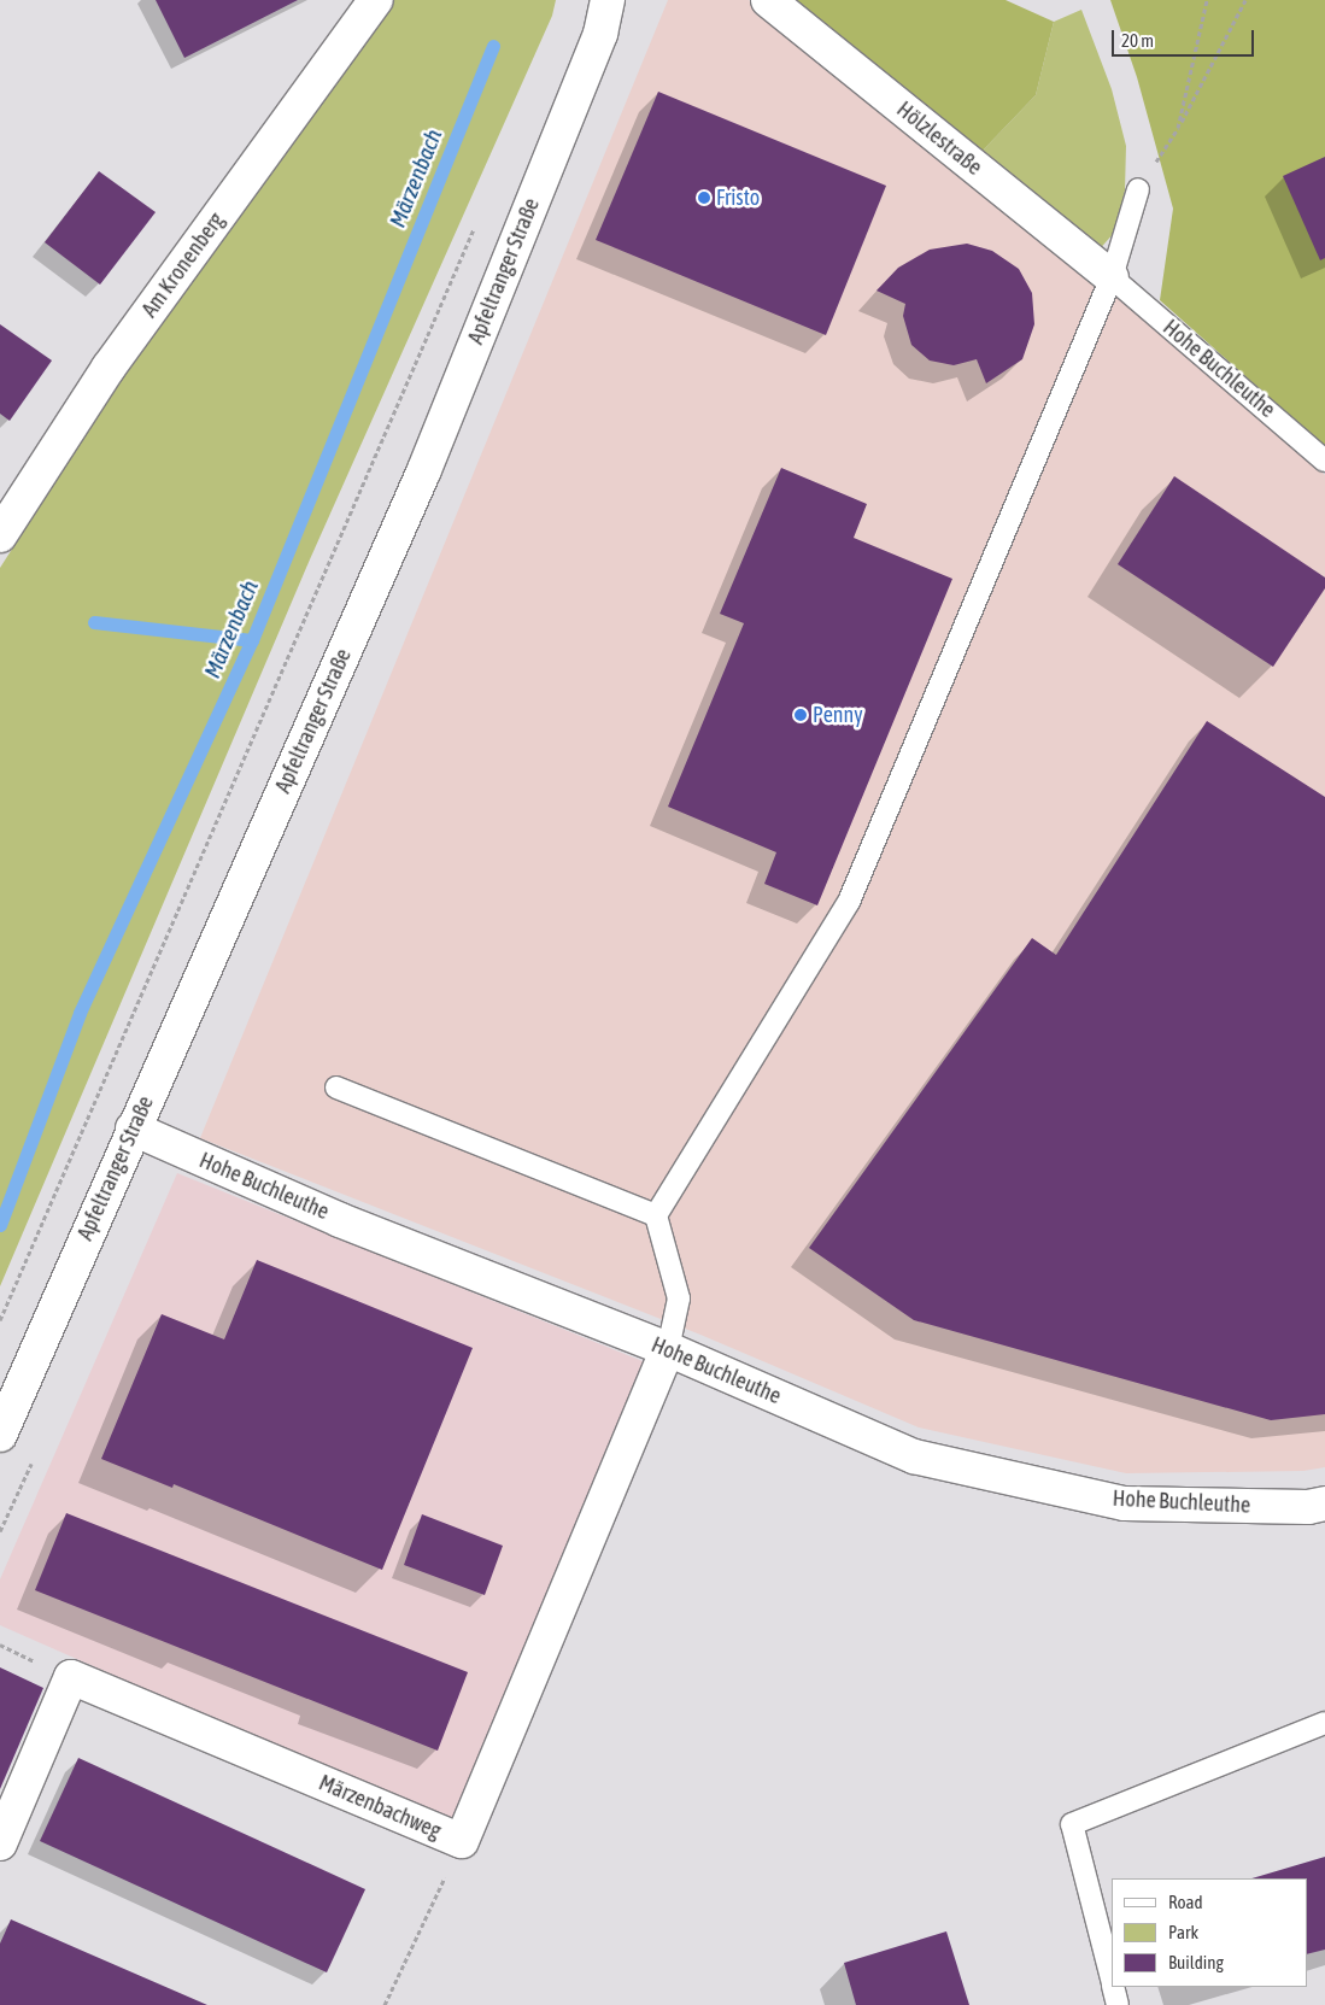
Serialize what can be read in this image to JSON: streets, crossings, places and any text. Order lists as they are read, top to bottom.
{
  "streets": {
    "street": [
      "Hölzlestraße",
      "Am Kronenberg",
      "Apfeltranger Straße",
      "Hohe Buchleuthe",
      "Märzenbachweg"
    ]
  },
  "crossings": [
    ["Hölzlestraße", "Hohe Buchleuthe"],
    ["Apfeltranger Straße", "Hohe Buchleuthe"],
    ["Hohe Buchleuthe", "Märzenbachweg"]
  ],
  "water": ["Märzenbach"],
  "places": ["Fristo", "Penny"],
  "legend": ["Road", "Park", "Building"],
  "scale_bar": "20 m"
}
